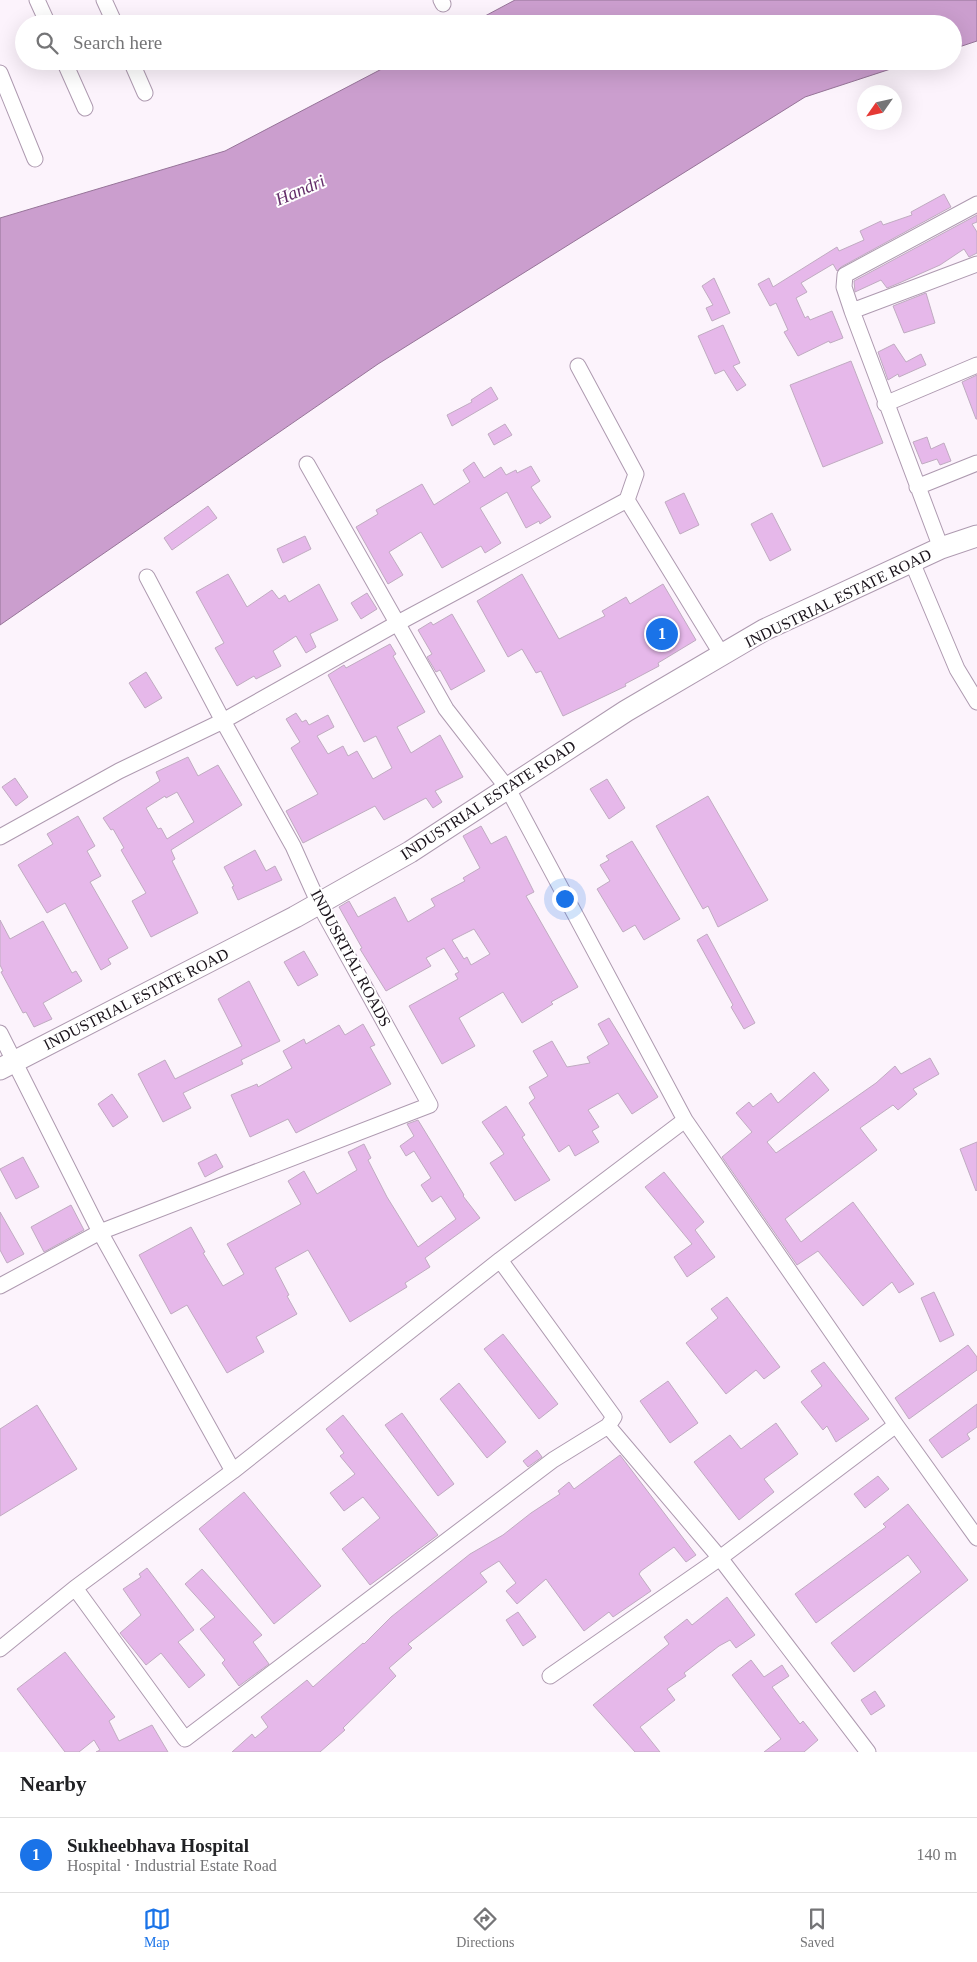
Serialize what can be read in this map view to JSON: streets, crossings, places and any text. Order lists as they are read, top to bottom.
{
  "streets": {
    "main road": ["INDUSTRIAL ESTATE ROAD"],
    "street": ["INDUSRTIAL ROADS"]
  },
  "crossings": [
    ["INDUSTRIAL ESTATE ROAD", "INDUSRTIAL ROADS"]
  ],
  "water": ["Handri"],
  "north": "bottom left",
  "page": {
    "search": "Search here",
    "pins": "1",
    "heading": "Nearby",
    "list": [
      {
        "mark": "1",
        "name": "Sukheebhava Hospital",
        "note": "Hospital · Industrial Estate Road",
        "value": "140 m"
      }
    ],
    "nav": ["Map", "Directions", "Saved"]
  }
}
